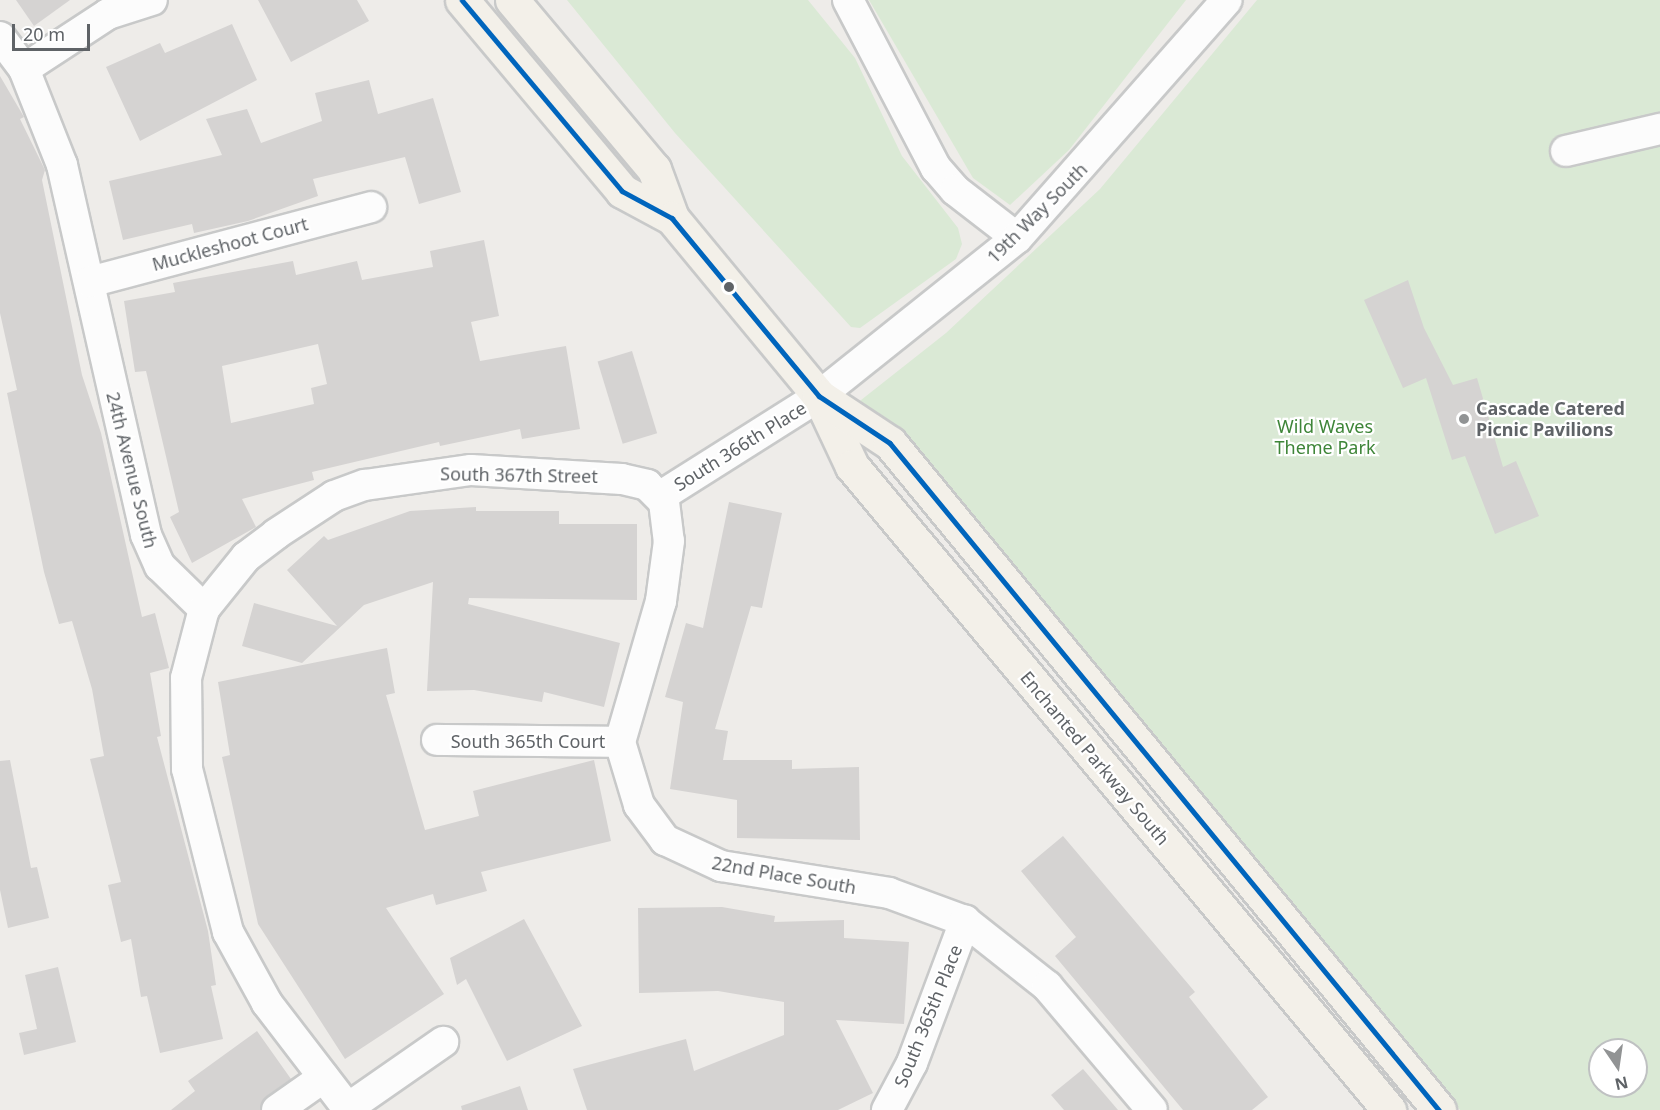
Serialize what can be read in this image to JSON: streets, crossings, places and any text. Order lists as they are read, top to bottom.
{
  "streets": {
    "main road": ["Enchanted Parkway South"],
    "street": [
      "19th Way South",
      "Muckleshoot Court",
      "South 366th Place",
      "24th Avenue South",
      "South 367th Street",
      "South 365th Court",
      "22nd Place South",
      "South 365th Place"
    ]
  },
  "crossings": [
    ["19th Way South", "South 366th Place"],
    ["19th Way South", "Enchanted Parkway South"],
    ["Muckleshoot Court", "24th Avenue South"],
    ["South 366th Place", "South 367th Street"],
    ["South 366th Place", "Enchanted Parkway South"],
    ["24th Avenue South", "South 367th Street"],
    ["South 365th Court", "22nd Place South"],
    ["22nd Place South", "South 365th Place"]
  ],
  "parks": ["Wild Waves Theme Park"],
  "places": ["Cascade Catered Picnic Pavilions"],
  "scale_bar": "20 m",
  "north": "bottom"
}
